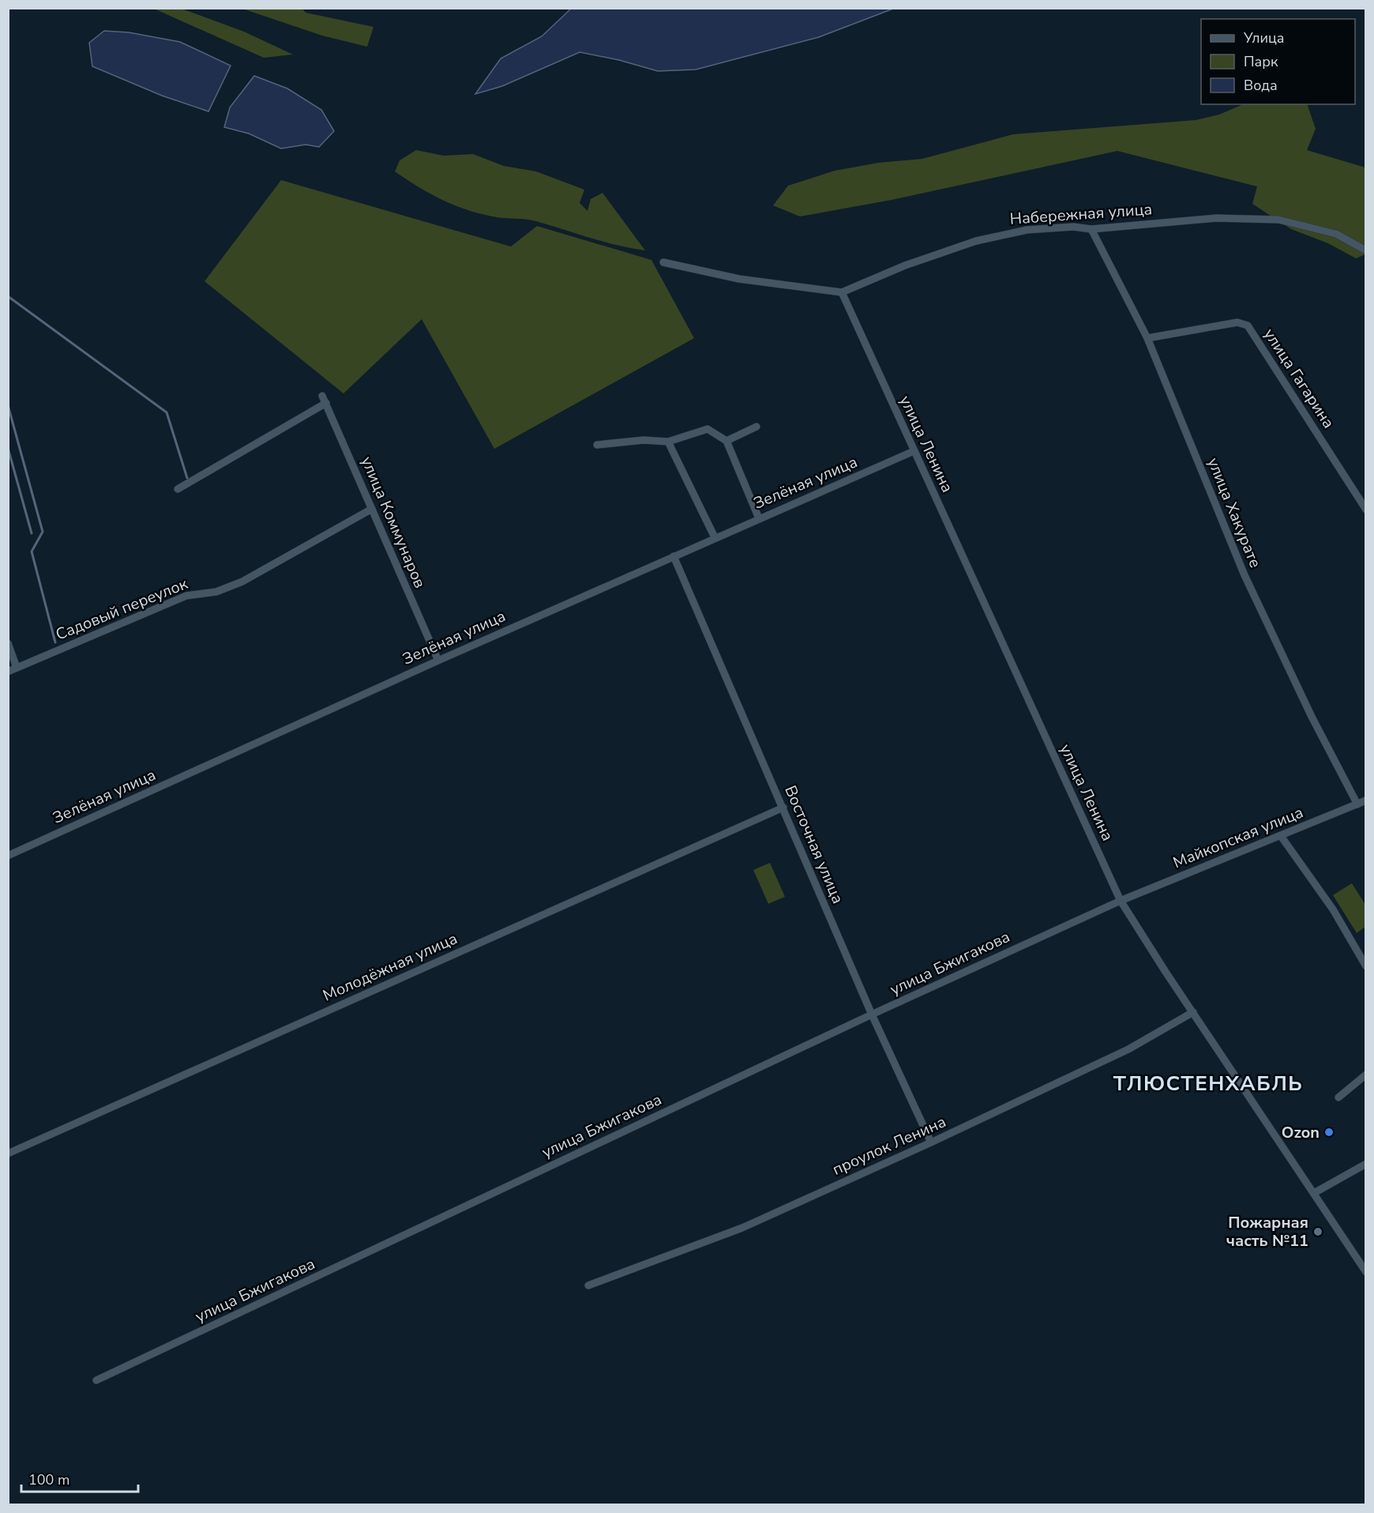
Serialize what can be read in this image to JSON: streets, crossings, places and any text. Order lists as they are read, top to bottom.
{
  "streets": {
    "street": [
      "Набережная улица",
      "улица Гагарина",
      "улица Ленина",
      "Зелёная улица",
      "улица Хакурате",
      "улица Коммунаров",
      "Садовый переулок",
      "Майкопская улица",
      "Восточная улица",
      "улица Бжигакова",
      "Молодёжная улица",
      "проулок Ленина"
    ]
  },
  "crossings": [
    ["Набережная улица", "улица Ленина"],
    ["Набережная улица", "улица Хакурате"],
    ["улица Гагарина", "улица Хакурате"],
    ["улица Ленина", "Зелёная улица"],
    ["улица Ленина", "Майкопская улица"],
    ["улица Ленина", "улица Бжигакова"],
    ["улица Ленина", "проулок Ленина"],
    ["Зелёная улица", "улица Коммунаров"],
    ["Зелёная улица", "Восточная улица"],
    ["улица Хакурате", "Майкопская улица"],
    ["улица Коммунаров", "Садовый переулок"],
    ["Майкопская улица", "улица Бжигакова"],
    ["Восточная улица", "улица Бжигакова"],
    ["Восточная улица", "Молодёжная улица"],
    ["Восточная улица", "проулок Ленина"]
  ],
  "districts": ["ТЛЮСТЕНХАБЛЬ"],
  "places": ["Ozon", "Пожарная часть №11"],
  "legend": ["Улица", "Парк", "Вода"],
  "scale_bar": "100 m"
}
